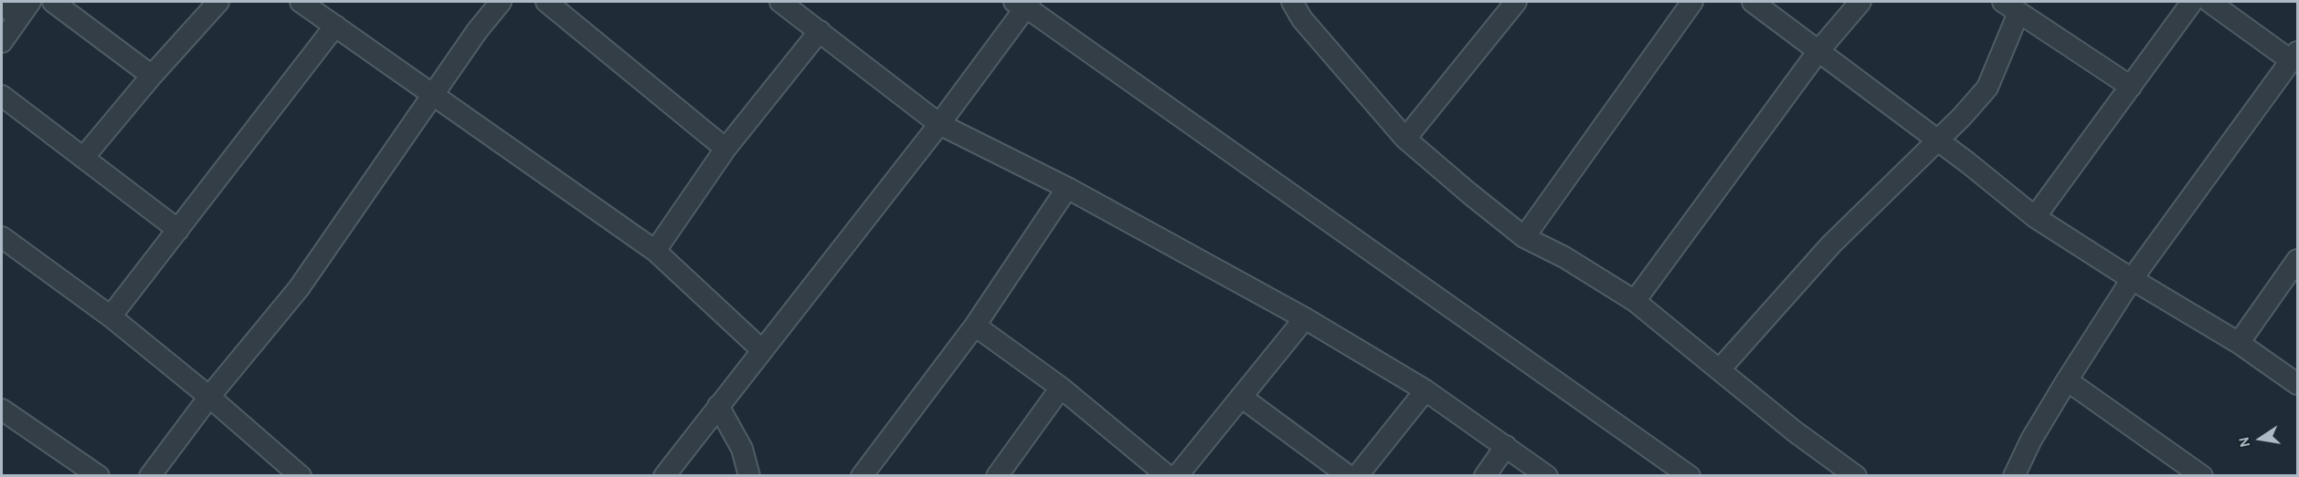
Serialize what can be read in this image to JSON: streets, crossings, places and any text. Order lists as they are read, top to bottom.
{
  "north": "left"
}
